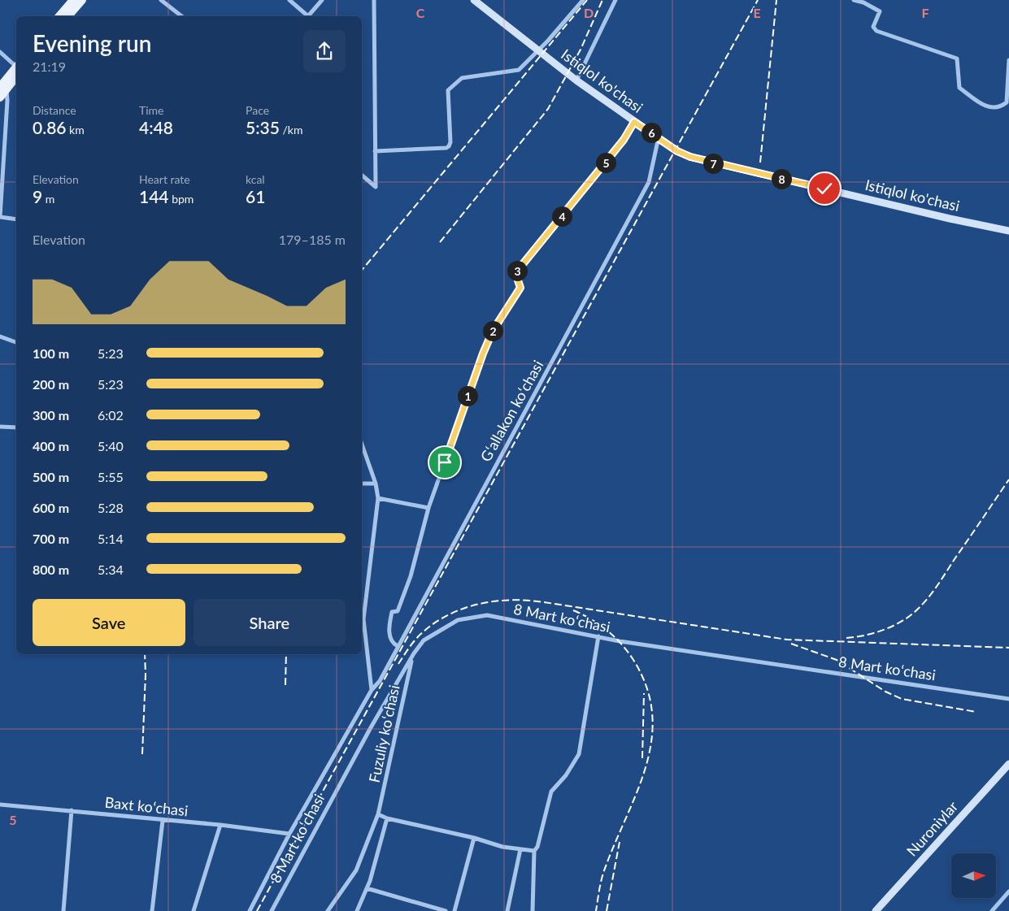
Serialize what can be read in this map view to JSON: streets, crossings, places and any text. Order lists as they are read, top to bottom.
{
  "streets": {
    "main road": ["Istiqlol ko'chasi", "Nuroniylar"],
    "street": [
      "Gʻallakon koʻchasi",
      "8 Mart koʻchasi",
      "Fuzuliy koʻchasi",
      "Baxt koʻchasi"
    ]
  },
  "crossings": [
    ["Istiqlol ko'chasi", "Gʻallakon koʻchasi"],
    ["Gʻallakon koʻchasi", "Baxt koʻchasi"],
    ["8 Mart koʻchasi", "Fuzuliy koʻchasi"]
  ],
  "north": "right",
  "page": {
    "heading": ["Evening run", "21:19"],
    "stats": [
      ["Distance", "0.86 km"],
      ["Time", "4:48"],
      ["Pace", "5:35 /km"],
      ["Elevation", "9 m"],
      ["Heart rate", "144 bpm"],
      ["kcal", "61"]
    ],
    "pins": [
      "6",
      "5",
      "7",
      "8",
      "4",
      "3",
      "2",
      "1"
    ],
    "chart": ["Elevation", "179–185 m"],
    "list": [
      {
        "name": "100 m",
        "note": "5:23"
      },
      {
        "name": "200 m",
        "note": "5:23"
      },
      {
        "name": "300 m",
        "note": "6:02"
      },
      {
        "name": "400 m",
        "note": "5:40"
      },
      {
        "name": "500 m",
        "note": "5:55"
      },
      {
        "name": "600 m",
        "note": "5:28"
      },
      {
        "name": "700 m",
        "note": "5:14"
      },
      {
        "name": "800 m",
        "note": "5:34"
      }
    ],
    "buttons": ["Save", "Share"]
  },
  "grid": {
    "columns": [
      "C",
      "D",
      "E",
      "F"
    ],
    "rows": ["5"]
  }
}
